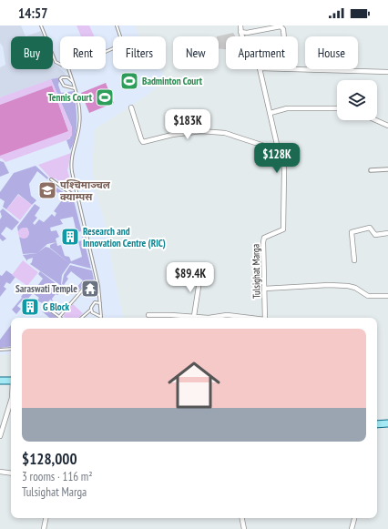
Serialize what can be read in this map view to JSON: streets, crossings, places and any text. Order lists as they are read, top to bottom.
{
  "streets": {
    "street": ["Tulsighat Marga"]
  },
  "places": {
    "sports": ["Badminton Court", "Tennis Court"],
    "school or university": ["पश्‍चिमाञ्‍चल क्याम्पस"],
    "building": ["Research and Innovation Centre (RIC)", "G Block"],
    "temple": ["Saraswati Temple"]
  },
  "page": {
    "status": "14:57",
    "chip": [
      "Buy",
      "Rent",
      "Filters",
      "New",
      "Apartment",
      "House"
    ],
    "price": ["$183K", "$128K", "$89.4K"],
    "list": [
      {
        "name": "$128,000",
        "note": "3 rooms · 116 m² · Tulsighat Marga"
      }
    ]
  }
}
